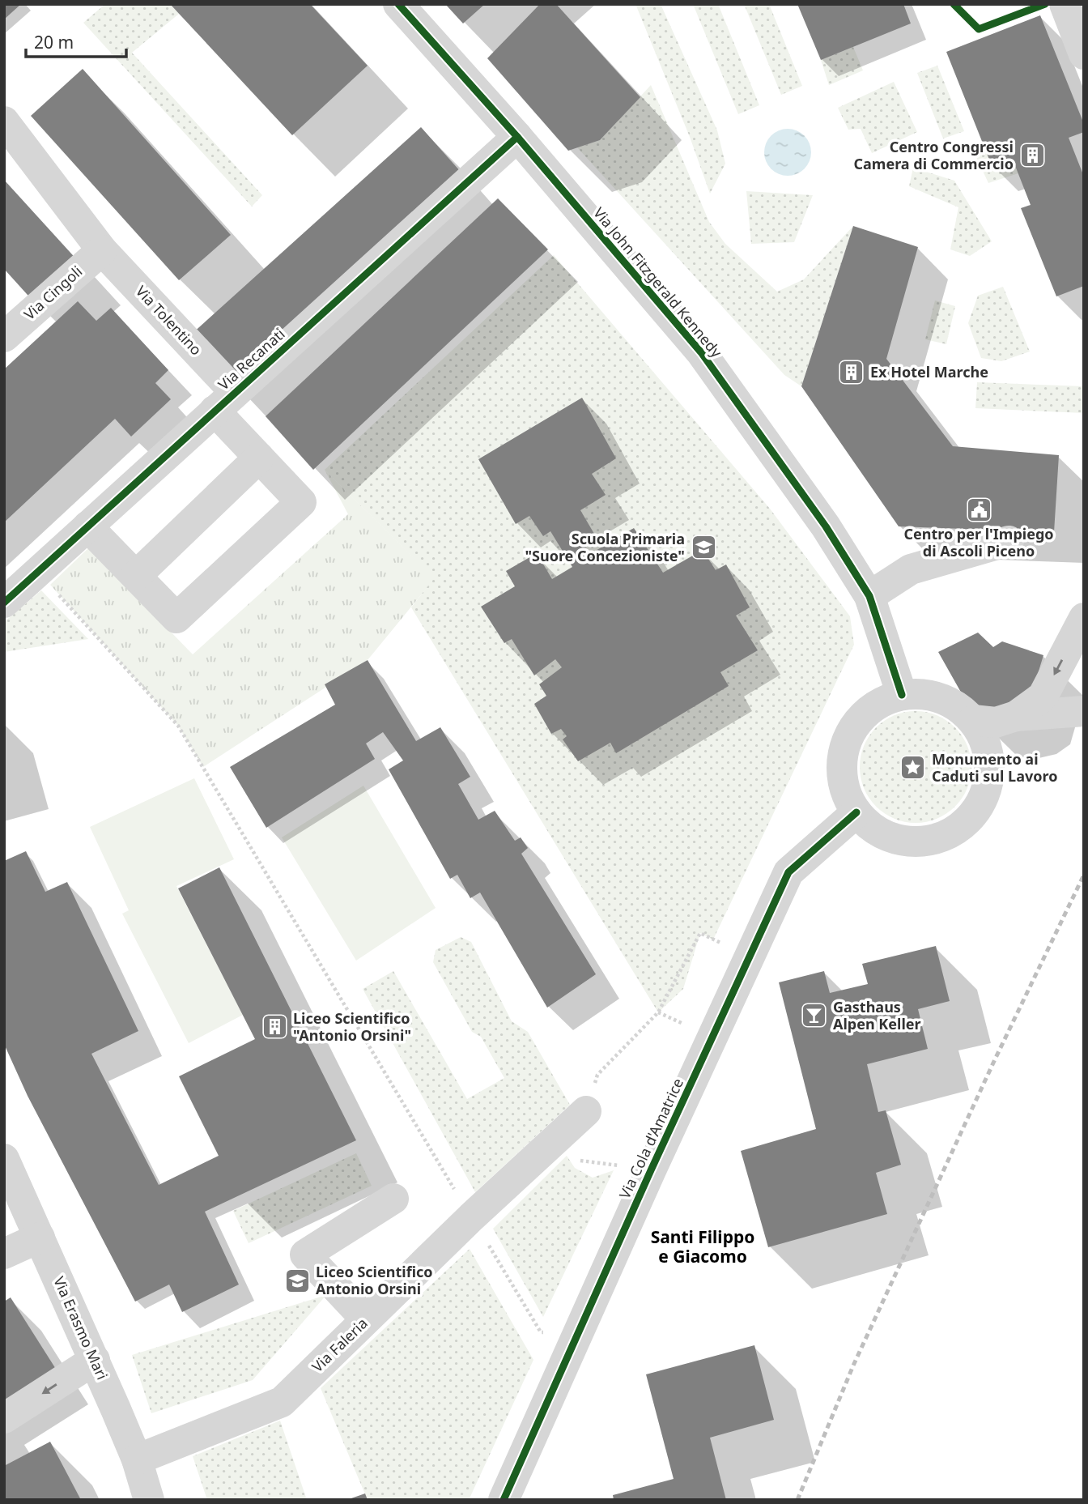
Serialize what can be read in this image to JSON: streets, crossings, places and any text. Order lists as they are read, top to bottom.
{
  "streets": {
    "street": [
      "Via John Fitzgerald Kennedy",
      "Via Cingoli",
      "Via Tolentino",
      "Via Recanati",
      "Via Cola d'Amatrice",
      "Via Erasmo Mari",
      "Via Faleria"
    ]
  },
  "crossings": [
    ["Via John Fitzgerald Kennedy", "Via Recanati"],
    ["Via John Fitzgerald Kennedy", "Via Cola d'Amatrice"],
    ["Via Cingoli", "Via Tolentino"],
    ["Via Tolentino", "Via Recanati"],
    ["Via Erasmo Mari", "Via Faleria"]
  ],
  "districts": ["Santi Filippo e Giacomo"],
  "places": {
    "building": ["Centro Congressi Camera di Commercio", "Ex Hotel Marche", "Liceo Scientifico \"Antonio Orsini\""],
    "public building": ["Centro per l'Impiego di Ascoli Piceno"],
    "school or university": ["Scuola Primaria \"Suore Concezioniste\"", "Liceo Scientifico Antonio Orsini"],
    "place": ["Monumento ai Caduti sul Lavoro"],
    "bar": ["Gasthaus Alpen Keller"]
  },
  "scale_bar": "20 m"
}
